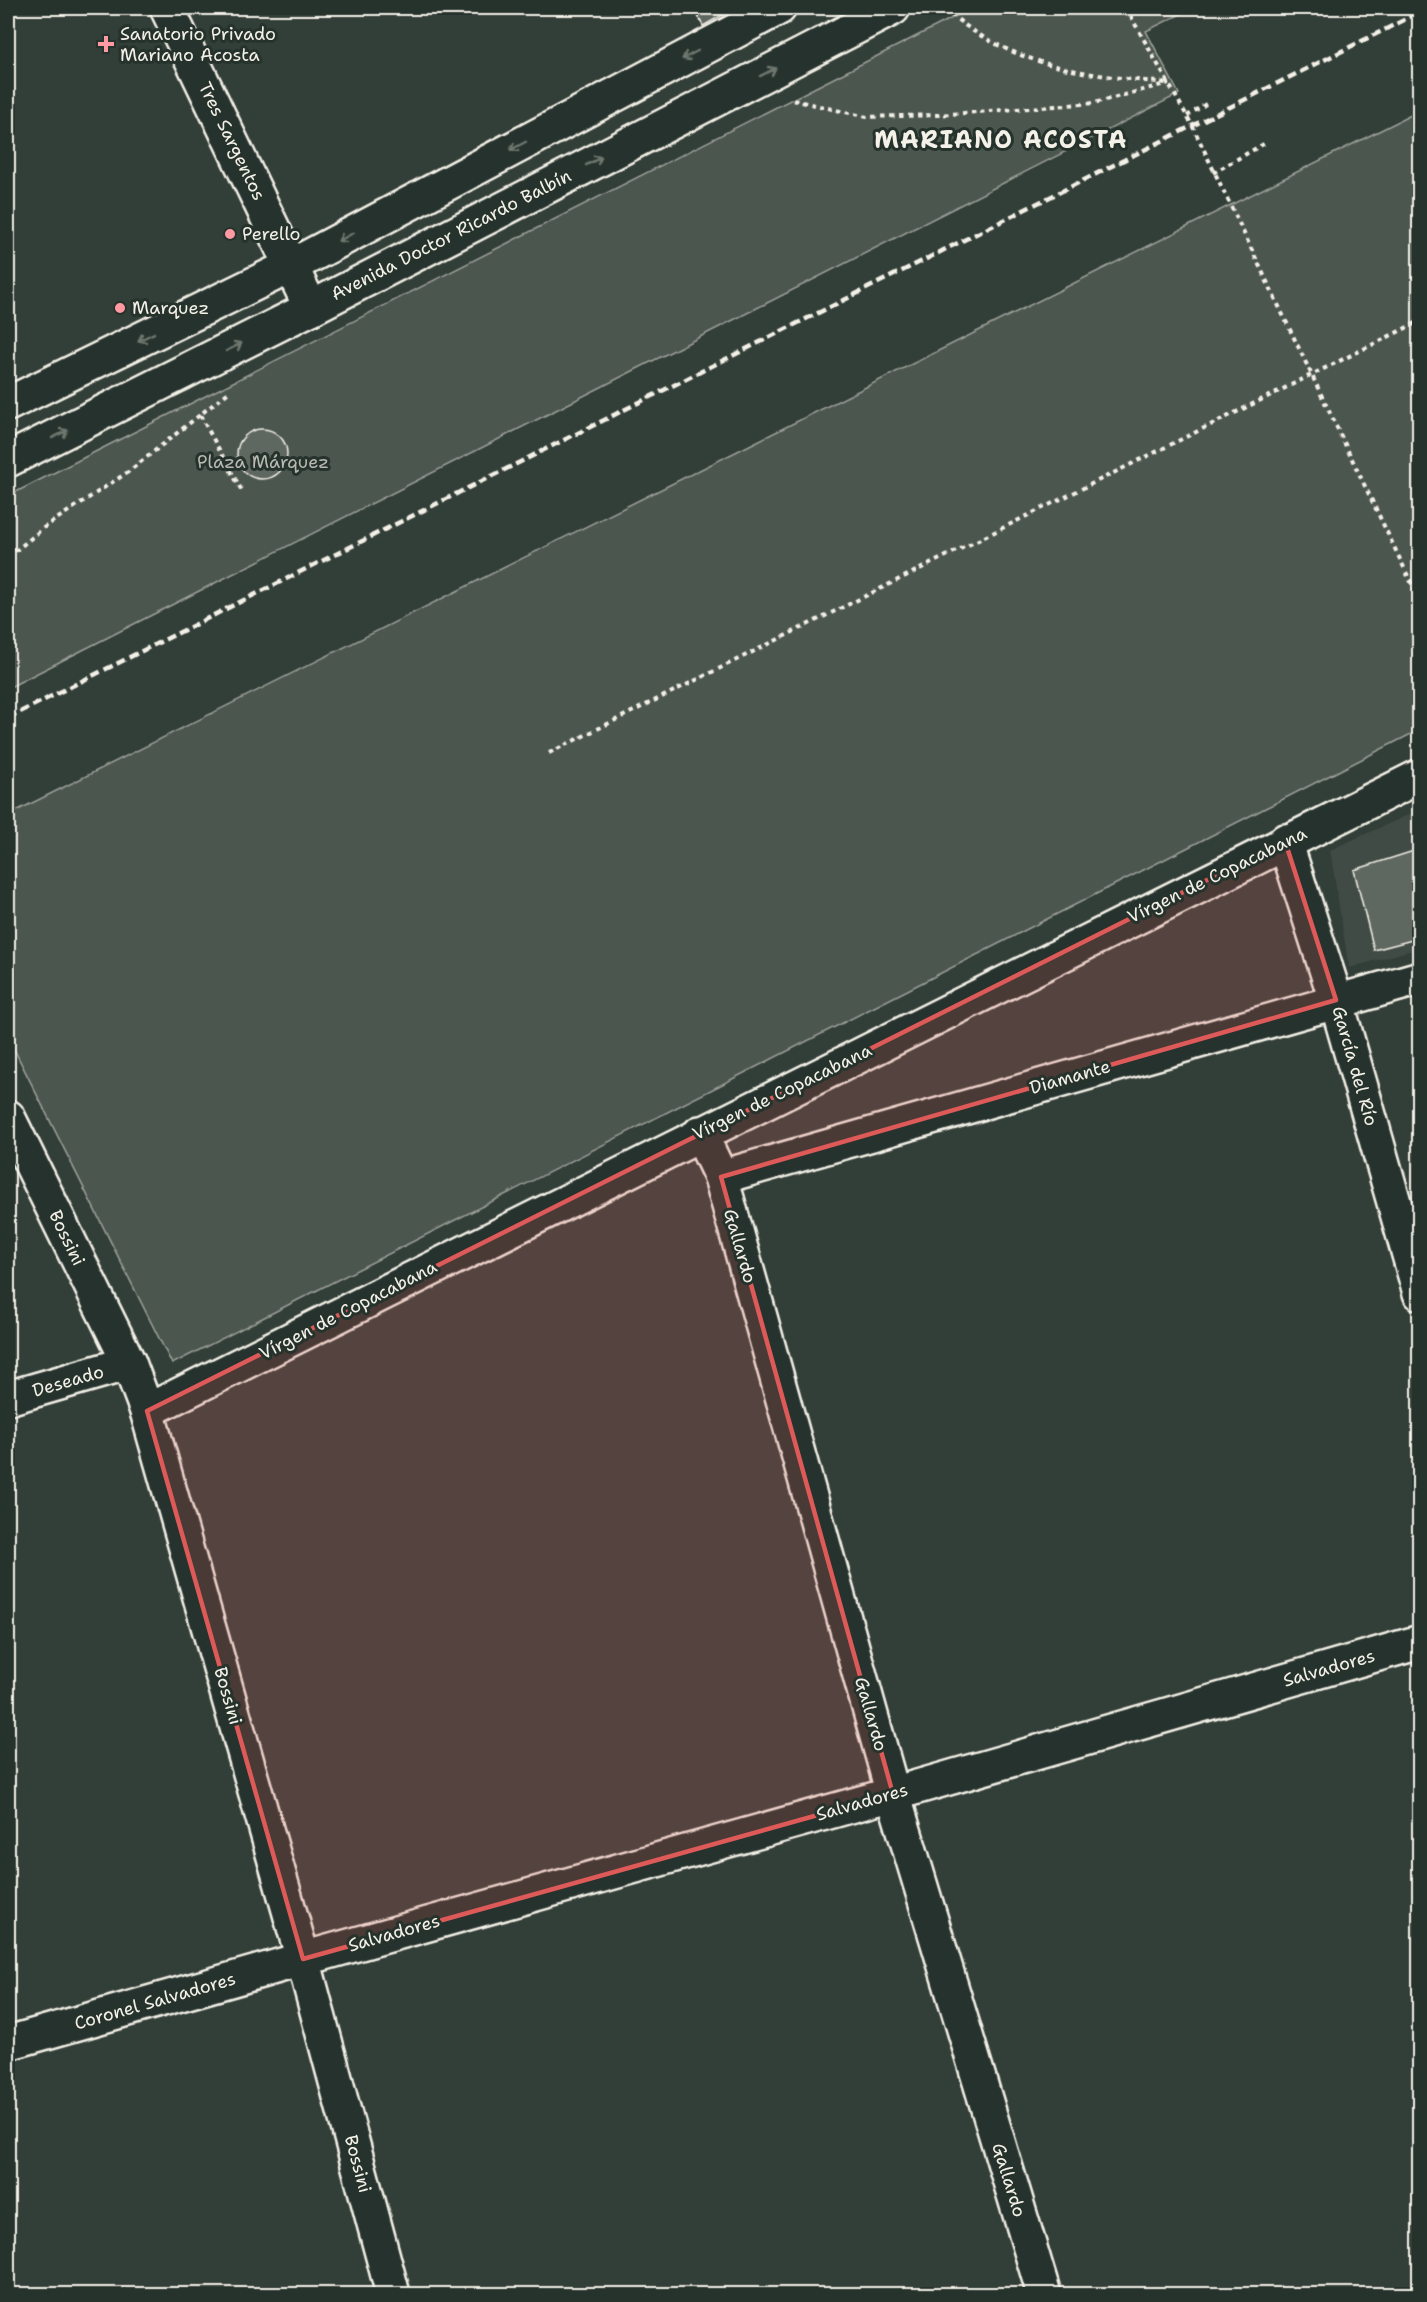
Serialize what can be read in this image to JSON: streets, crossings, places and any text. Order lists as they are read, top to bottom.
{
  "streets": {
    "street": [
      "Tres Sargentos",
      "Avenida Doctor Ricardo Balbín",
      "Vírgen de Copacabana",
      "García del Río",
      "Diamante",
      "Bossini",
      "Gallardo",
      "Deseado",
      "Salvadores",
      "Coronel Salvadores"
    ]
  },
  "crossings": [
    ["Tres Sargentos", "Avenida Doctor Ricardo Balbín"],
    ["Vírgen de Copacabana", "García del Río"],
    ["Vírgen de Copacabana", "Bossini"],
    ["Vírgen de Copacabana", "Gallardo"],
    ["García del Río", "Diamante"],
    ["Diamante", "Gallardo"],
    ["Bossini", "Deseado"],
    ["Bossini", "Salvadores"],
    ["Bossini", "Coronel Salvadores"],
    ["Gallardo", "Salvadores"],
    ["Salvadores", "Coronel Salvadores"]
  ],
  "districts": ["MARIANO ACOSTA"],
  "parks": ["Plaza Márquez"],
  "places": {
    "health": ["Sanatorio Privado Mariano Acosta"],
    "other": ["Perello", "Marquez"]
  }
}
